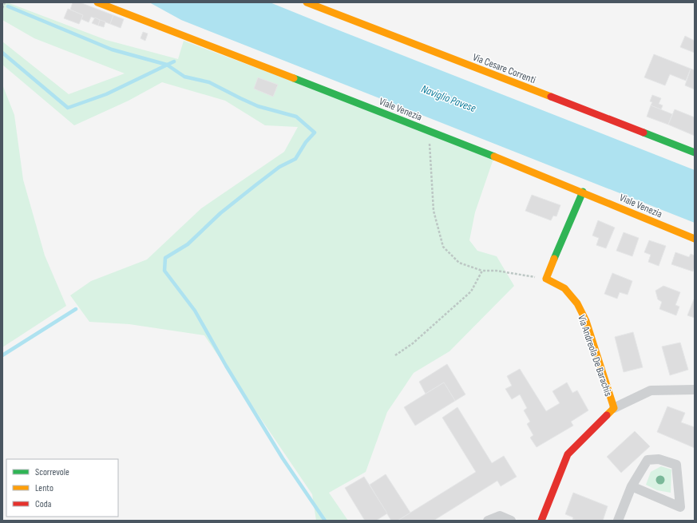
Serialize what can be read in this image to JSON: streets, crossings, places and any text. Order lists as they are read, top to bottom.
{
  "streets": {
    "street": ["Via Cesare Correnti", "Viale Venezia", "Via Andreola De Barachis"]
  },
  "water": ["Naviglio Pavese"],
  "legend": ["Scorrevole", "Lento", "Coda"]
}
